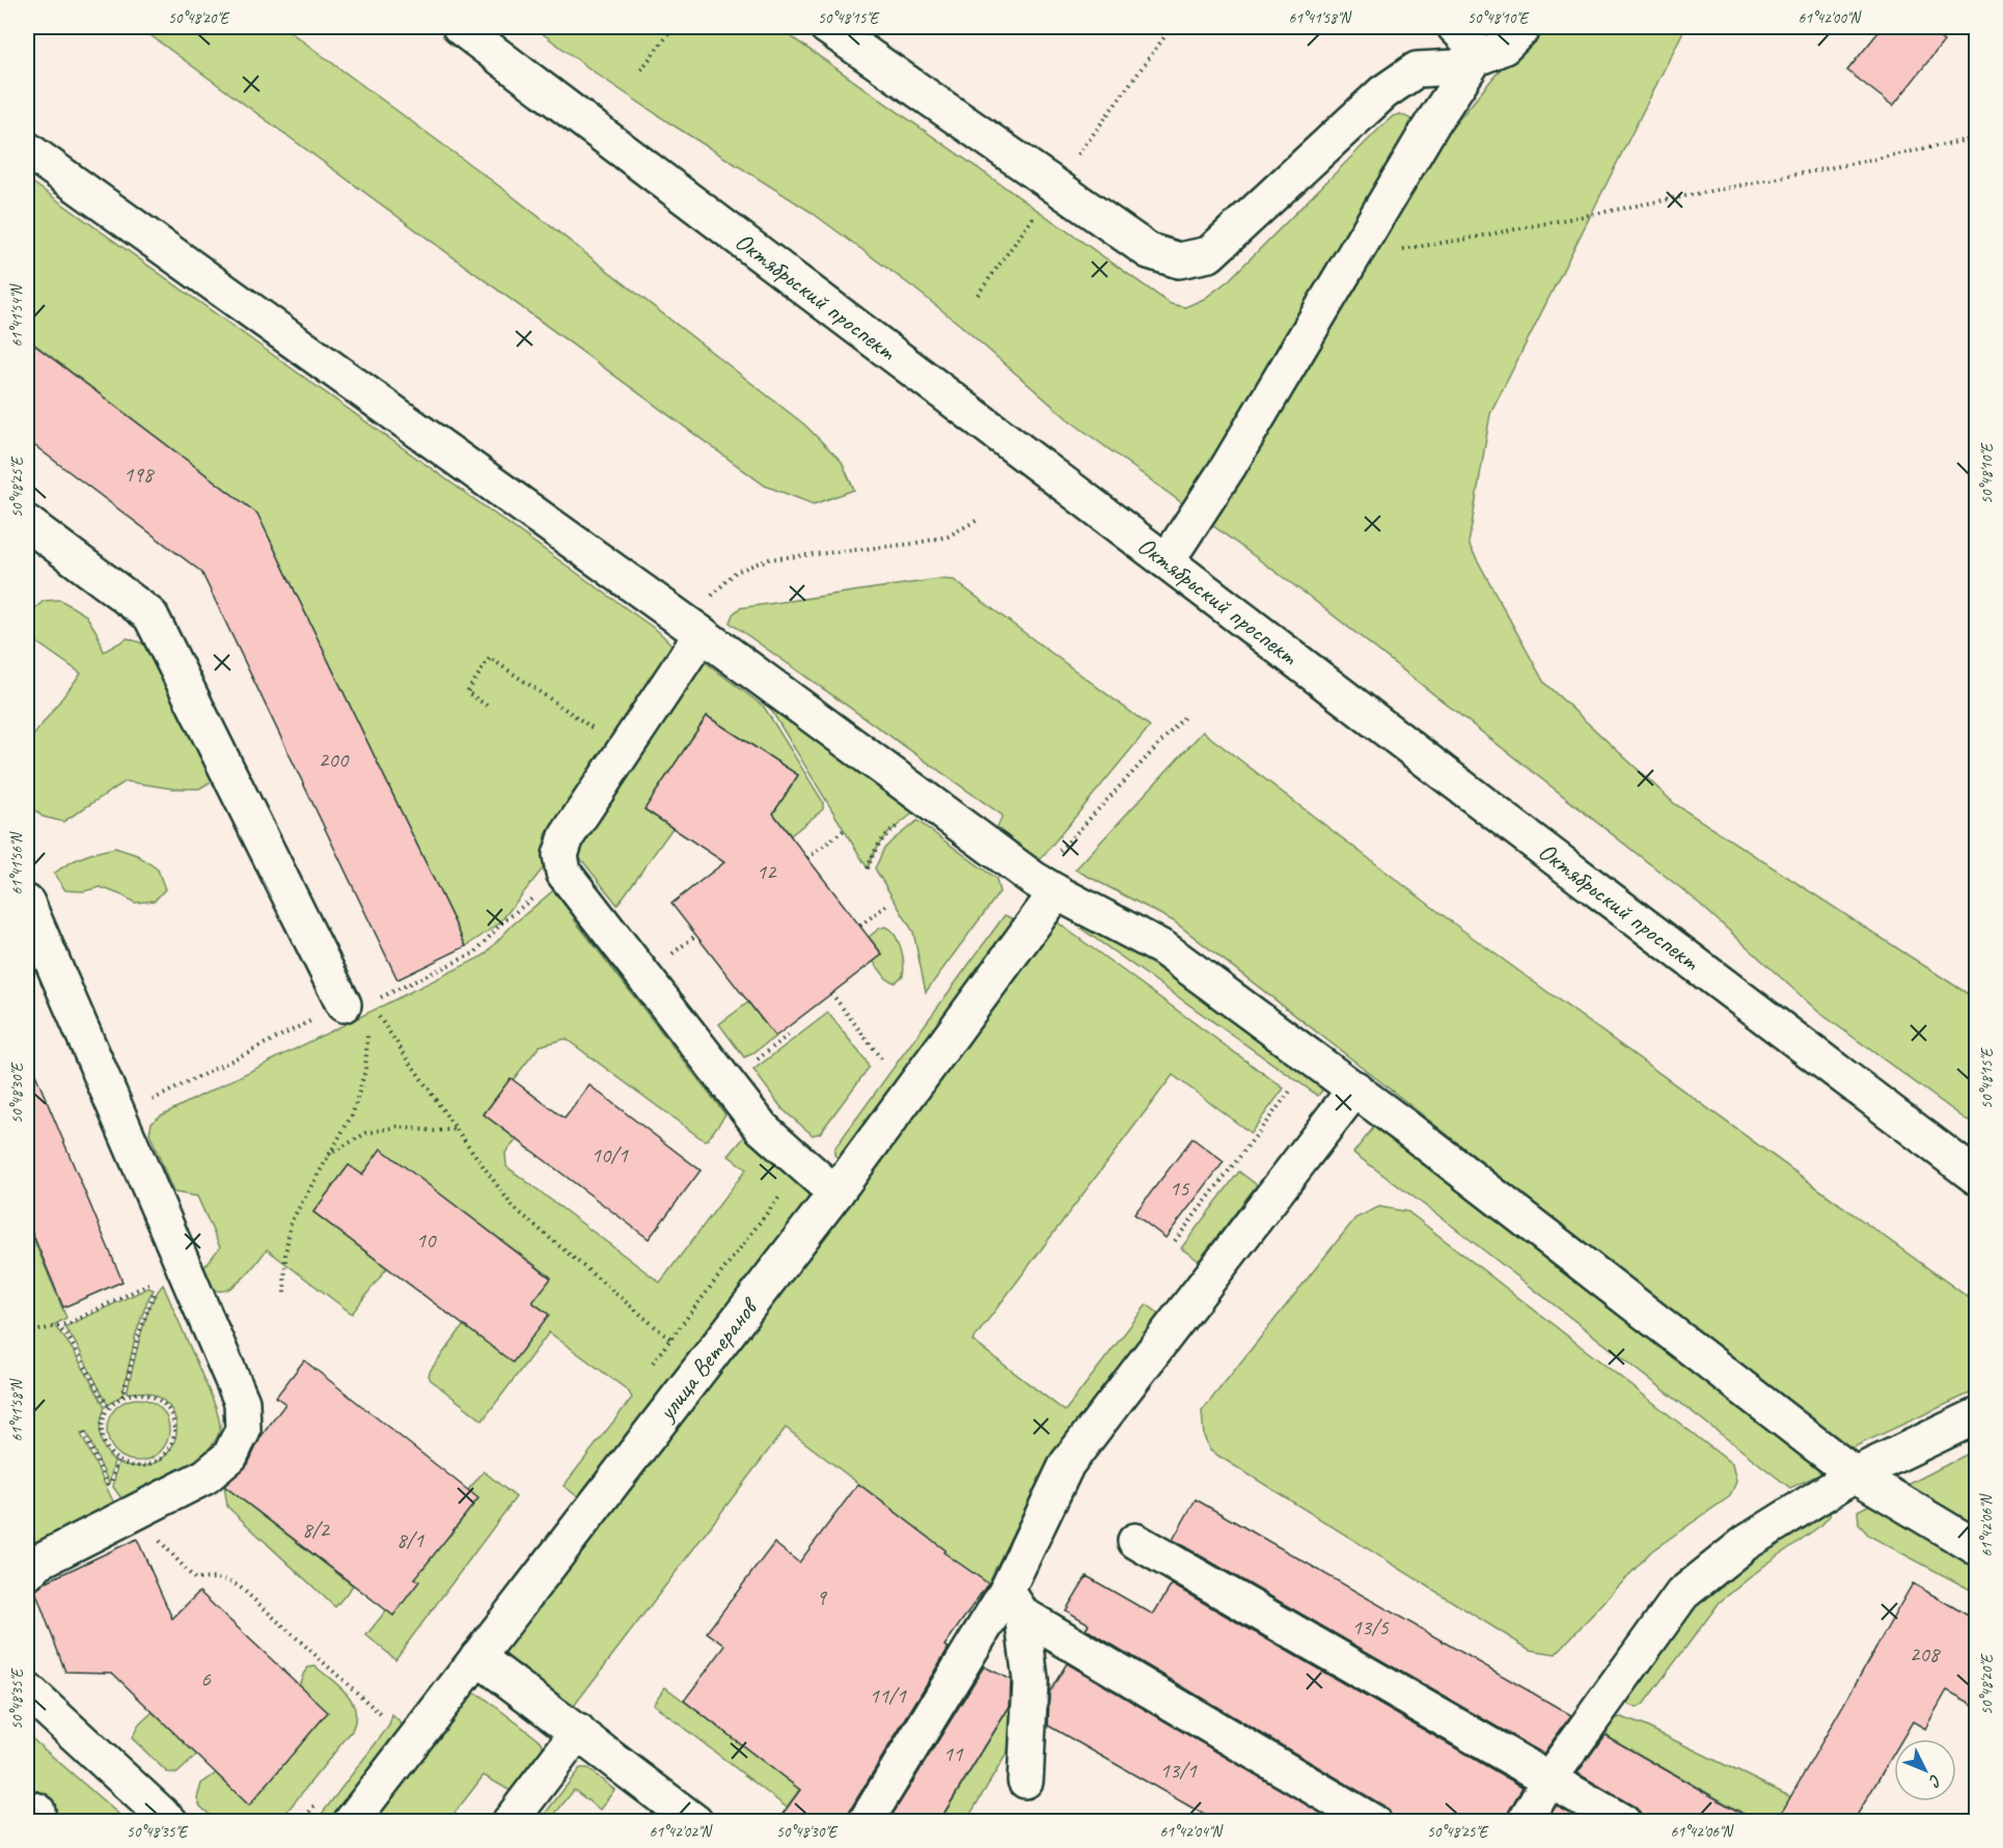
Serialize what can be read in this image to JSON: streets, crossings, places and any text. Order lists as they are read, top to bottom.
{
  "streets": {
    "street": ["Октябрьский проспект", "улица Ветеранов"]
  },
  "house_numbers": [
    "198",
    "200",
    "12",
    "10/1",
    "15",
    "10",
    "8/2",
    "8/1",
    "9",
    "13/5",
    "208",
    "6",
    "11/1",
    "11",
    "13/1"
  ],
  "north": "bottom right",
  "coordinates": [
    "50°48'20\"E",
    "50°48'15\"E",
    "61°41'58\"N",
    "50°48'10\"E",
    "61°42'00\"N",
    "61°41'54\"N",
    "50°48'25\"E",
    "61°41'56\"N",
    "50°48'30\"E",
    "61°42'06\"N",
    "50°48'35\"E",
    "61°42'02\"N",
    "61°42'04\"N"
  ]
}
